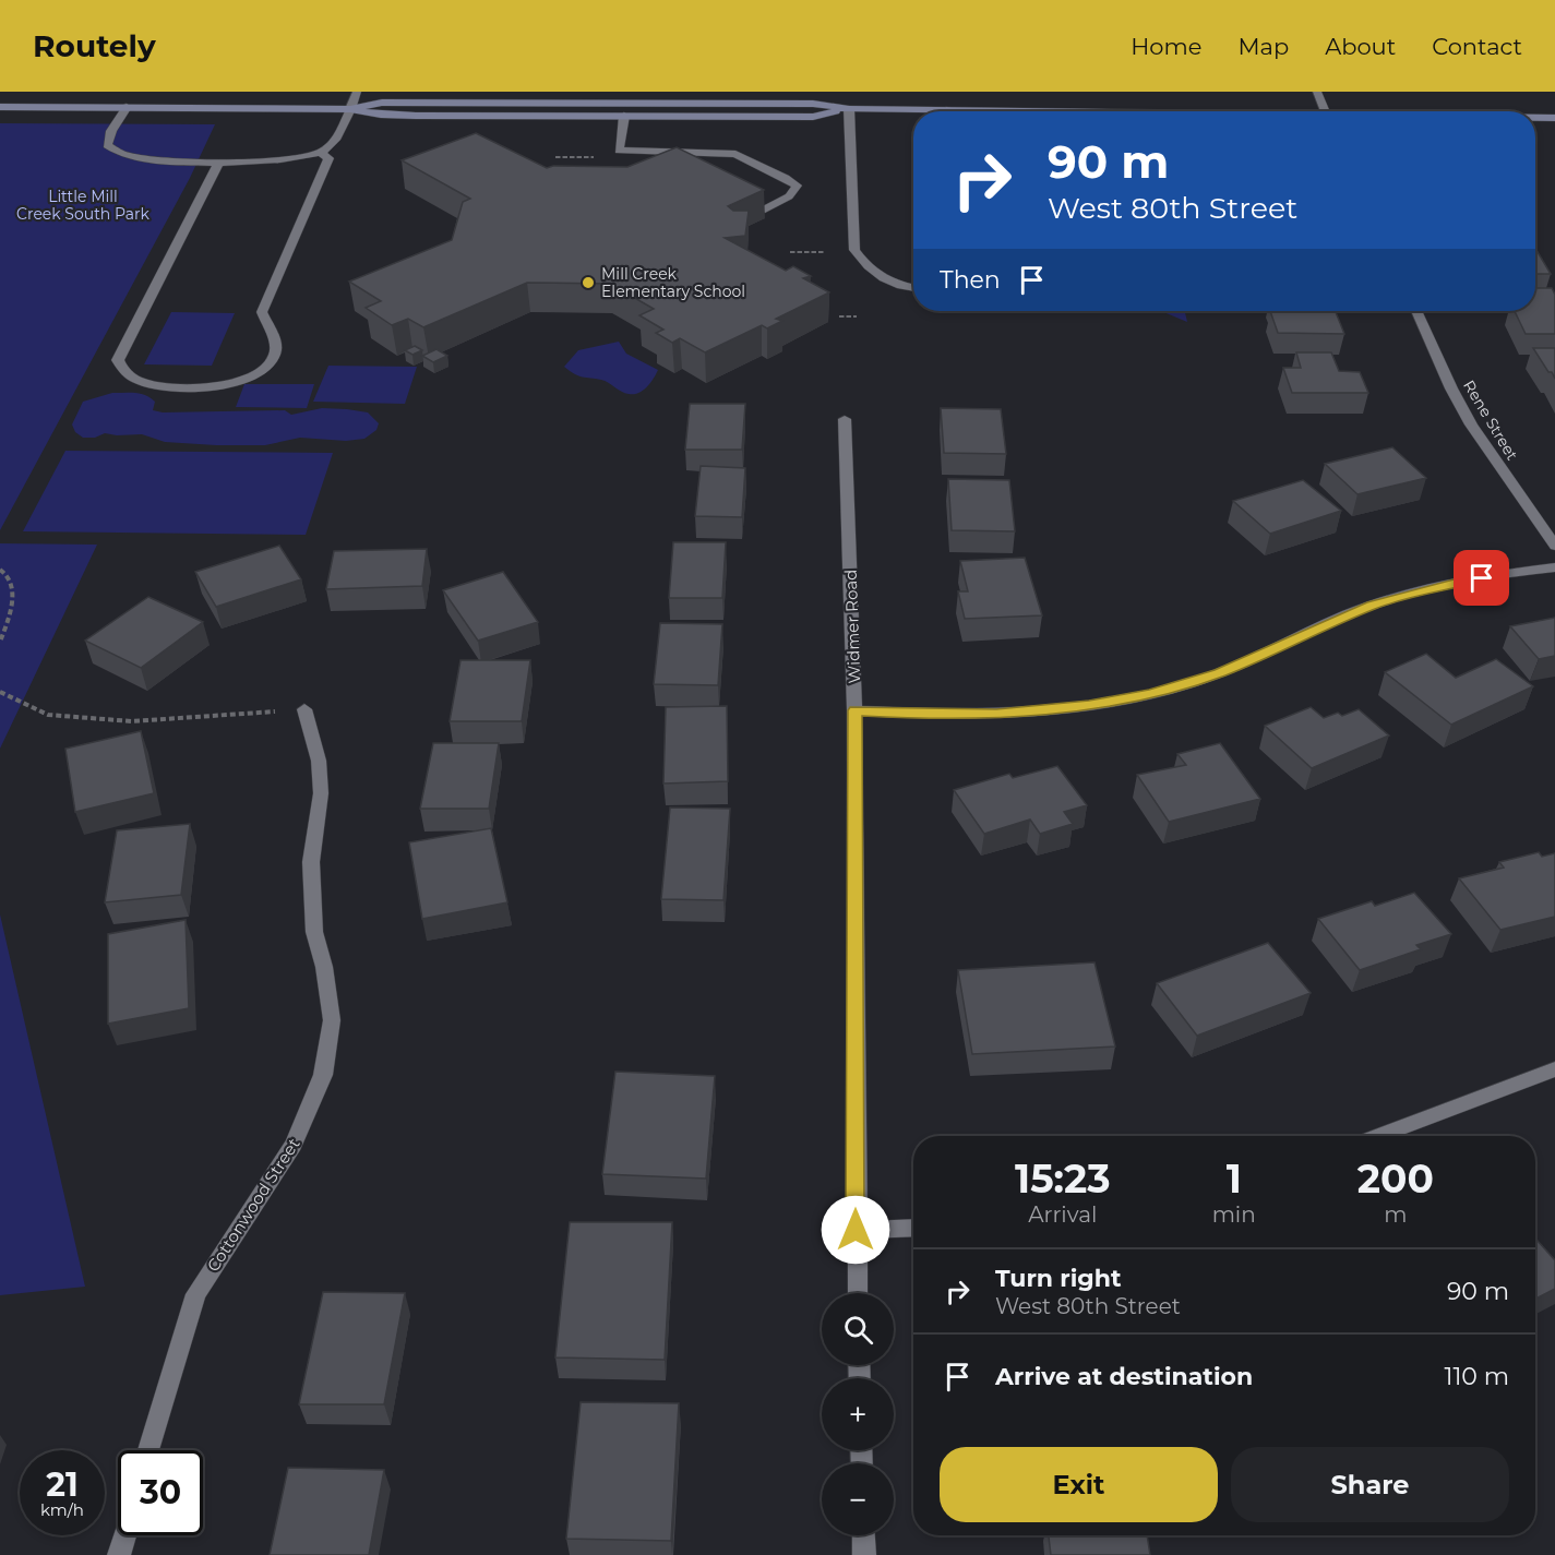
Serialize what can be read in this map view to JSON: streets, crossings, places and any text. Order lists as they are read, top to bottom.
{
  "streets": {
    "street": ["Rene Street", "Widmer Road", "Cottonwood Street"]
  },
  "parks": ["Little Mill Creek South Park"],
  "places": ["Mill Creek Elementary School"],
  "page": {
    "header": "Routely",
    "nav": [
      "Home",
      "Map",
      "About",
      "Contact"
    ],
    "turn": ["90 m", "West 80th Street"],
    "then": "Then",
    "eta": [
      "15:23",
      "Arrival",
      "1",
      "min",
      "200",
      "m"
    ],
    "list": [
      {
        "name": "Turn right",
        "note": "West 80th Street",
        "value": "90 m"
      },
      {
        "name": "Arrive at destination",
        "value": "110 m"
      }
    ],
    "map_buttons": ["+", "−"],
    "buttons": ["Exit", "Share"],
    "speed": "21 km/h",
    "limit": "30"
  }
}
